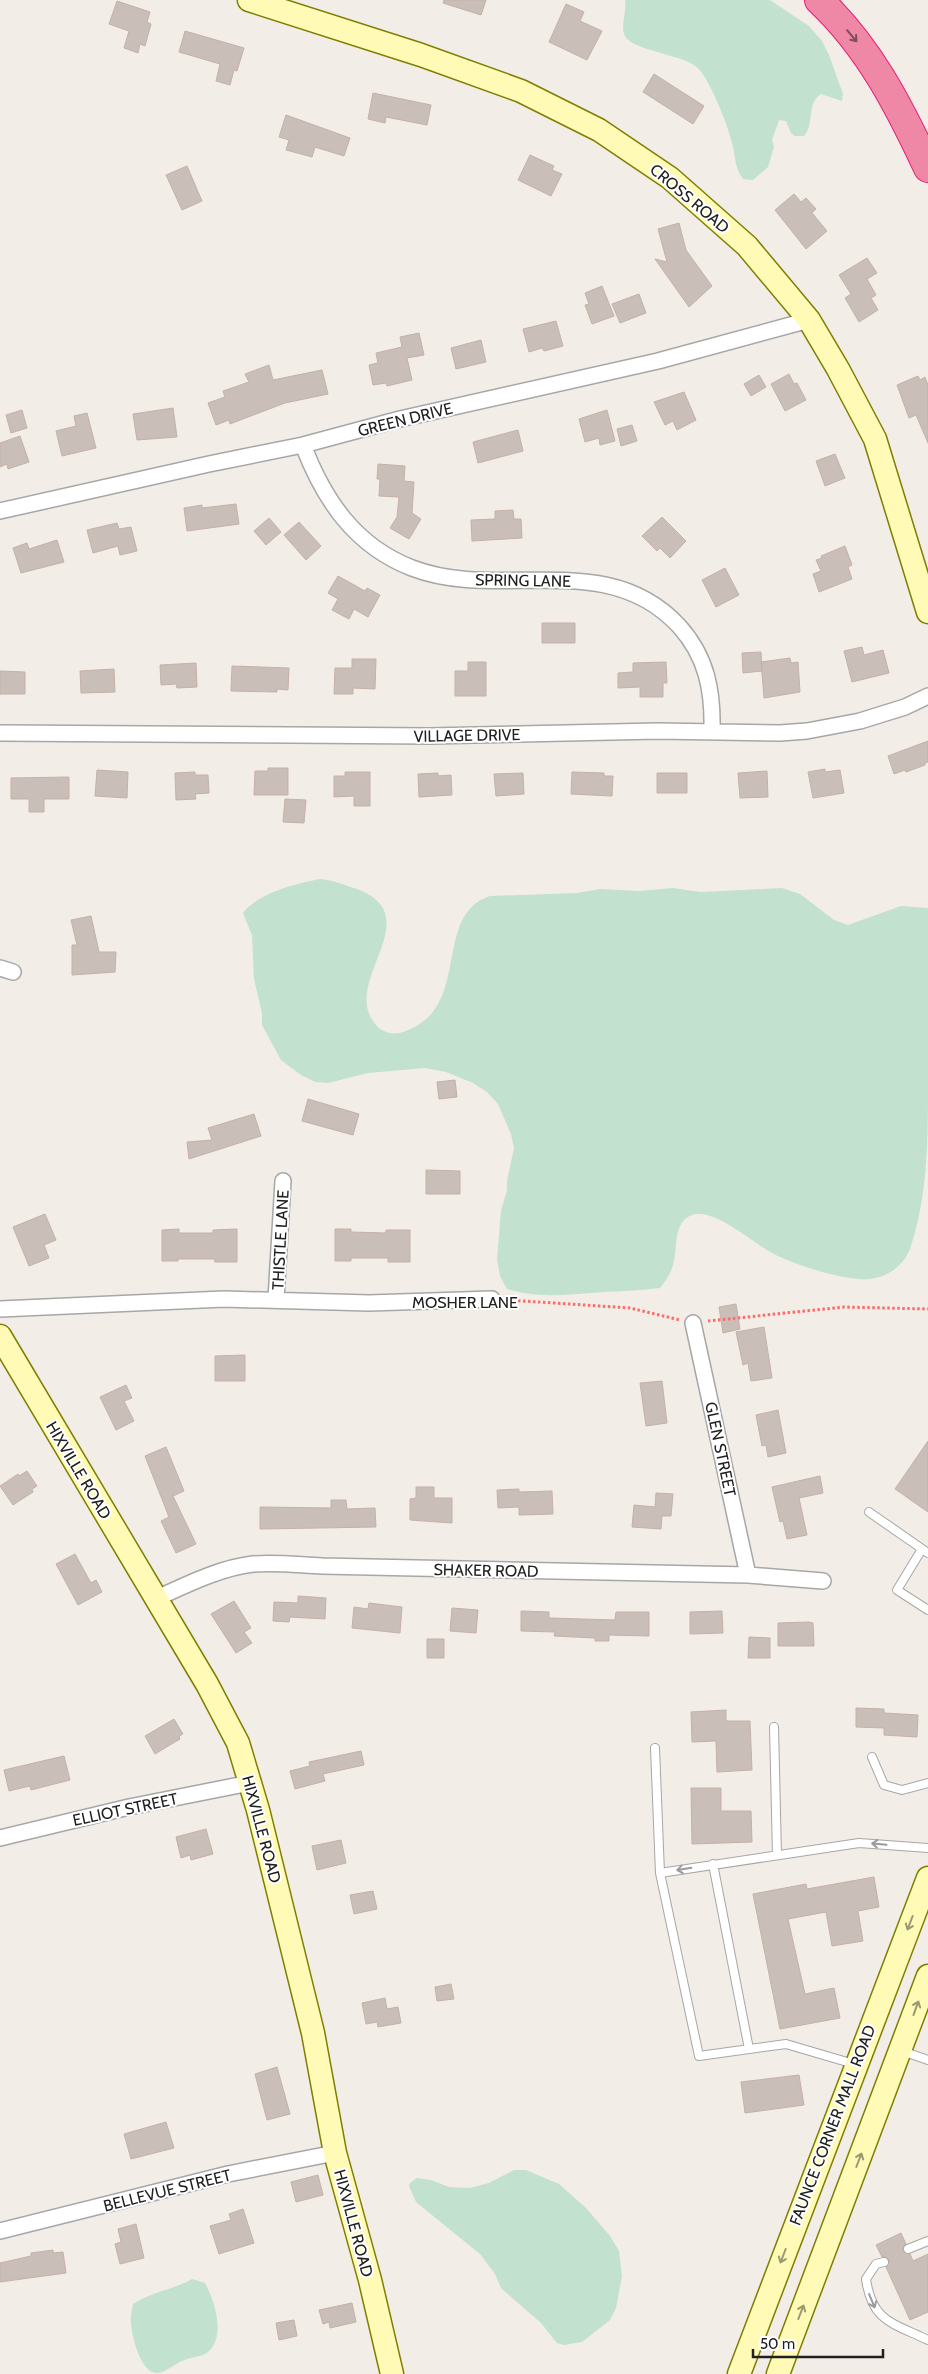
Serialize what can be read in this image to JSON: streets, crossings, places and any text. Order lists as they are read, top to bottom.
{
  "streets": {
    "street": [
      "CROSS ROAD",
      "GREEN DRIVE",
      "SPRING LANE",
      "VILLAGE DRIVE",
      "THISTLE LANE",
      "MOSHER LANE",
      "GLEN STREET",
      "HIXVILLE ROAD",
      "SHAKER ROAD",
      "ELLIOT STREET",
      "FAUNCE CORNER MALL ROAD",
      "BELLEVUE STREET"
    ]
  },
  "crossings": [
    ["CROSS ROAD", "GREEN DRIVE"],
    ["GREEN DRIVE", "SPRING LANE"],
    ["SPRING LANE", "VILLAGE DRIVE"],
    ["THISTLE LANE", "MOSHER LANE"],
    ["MOSHER LANE", "GLEN STREET"],
    ["GLEN STREET", "SHAKER ROAD"],
    ["HIXVILLE ROAD", "SHAKER ROAD"],
    ["HIXVILLE ROAD", "ELLIOT STREET"],
    ["HIXVILLE ROAD", "BELLEVUE STREET"]
  ],
  "scale_bar": "50 m"
}
